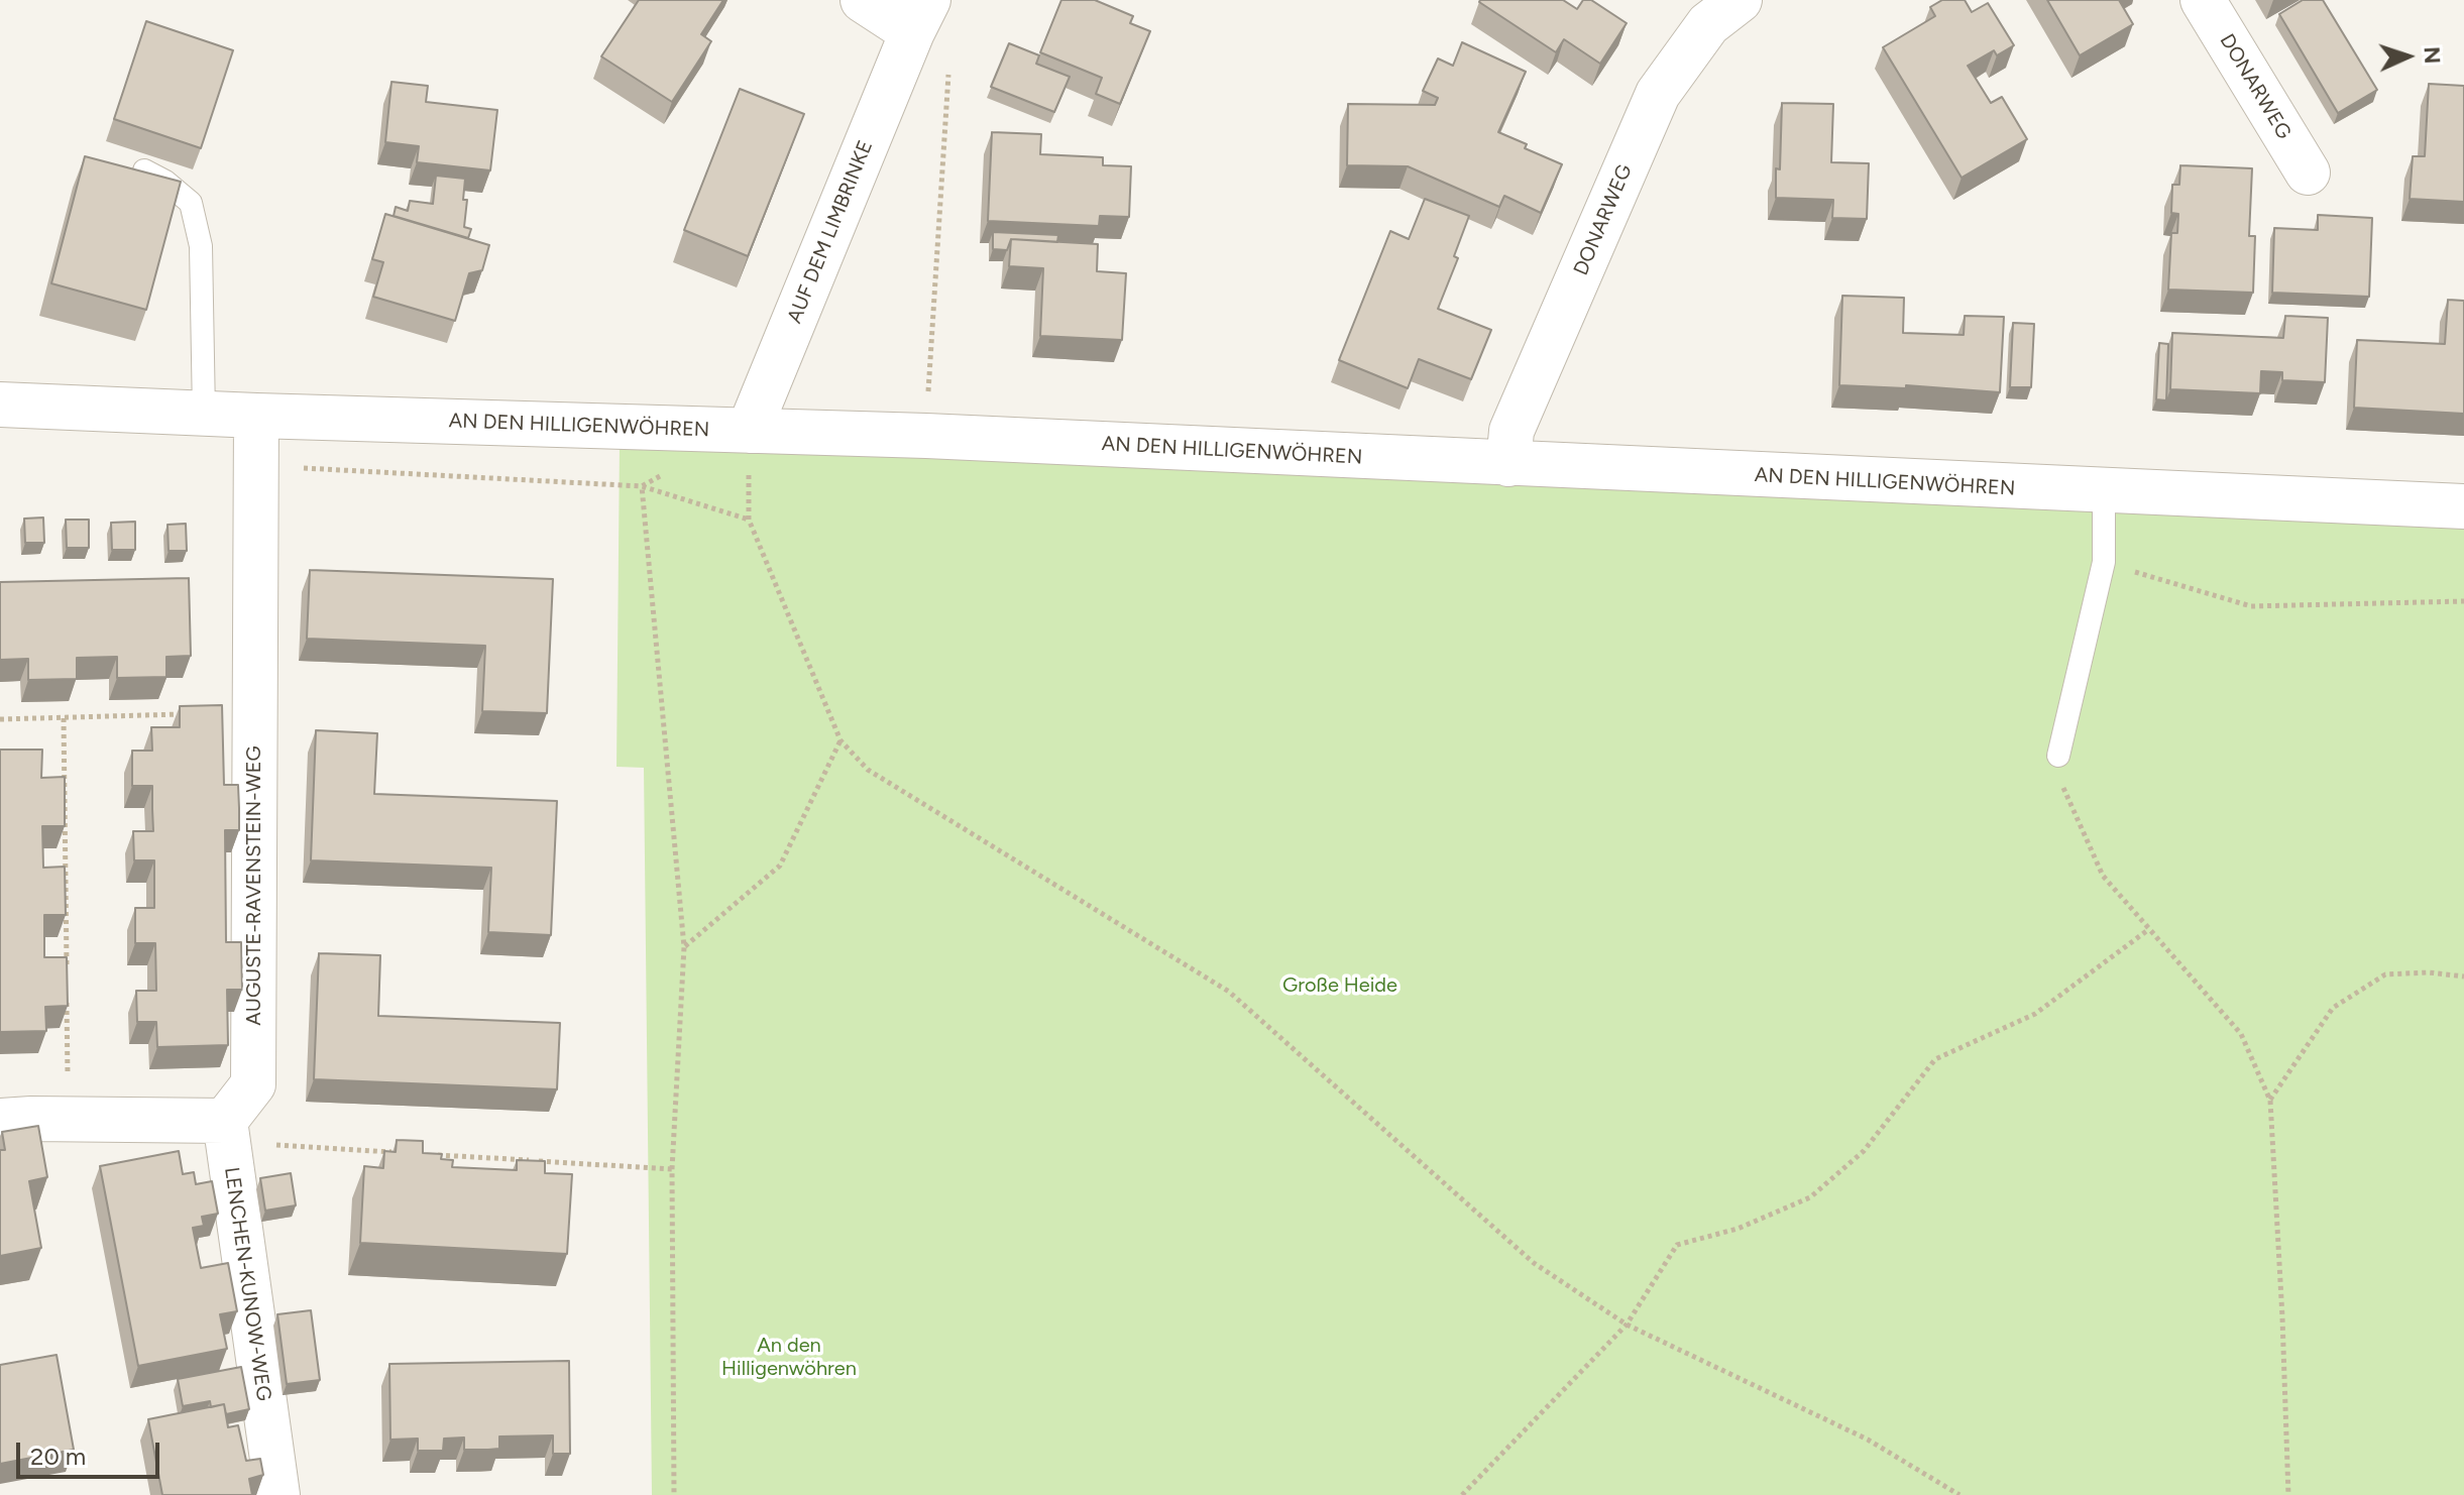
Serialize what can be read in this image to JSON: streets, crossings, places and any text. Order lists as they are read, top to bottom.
{
  "streets": {
    "street": [
      "DONARWEG",
      "AUF DEM LIMBRINKE",
      "AN DEN HILLIGENWÖHREN",
      "AUGUSTE-RAVENSTEIN-WEG",
      "LENCHEN-KUNOW-WEG"
    ]
  },
  "crossings": [
    ["DONARWEG", "AN DEN HILLIGENWÖHREN"],
    ["AUF DEM LIMBRINKE", "AN DEN HILLIGENWÖHREN"],
    ["AN DEN HILLIGENWÖHREN", "AUGUSTE-RAVENSTEIN-WEG"],
    ["AUGUSTE-RAVENSTEIN-WEG", "LENCHEN-KUNOW-WEG"]
  ],
  "parks": ["Große Heide", "An den Hilligenwöhren"],
  "scale_bar": "20 m",
  "north": "right"
}
